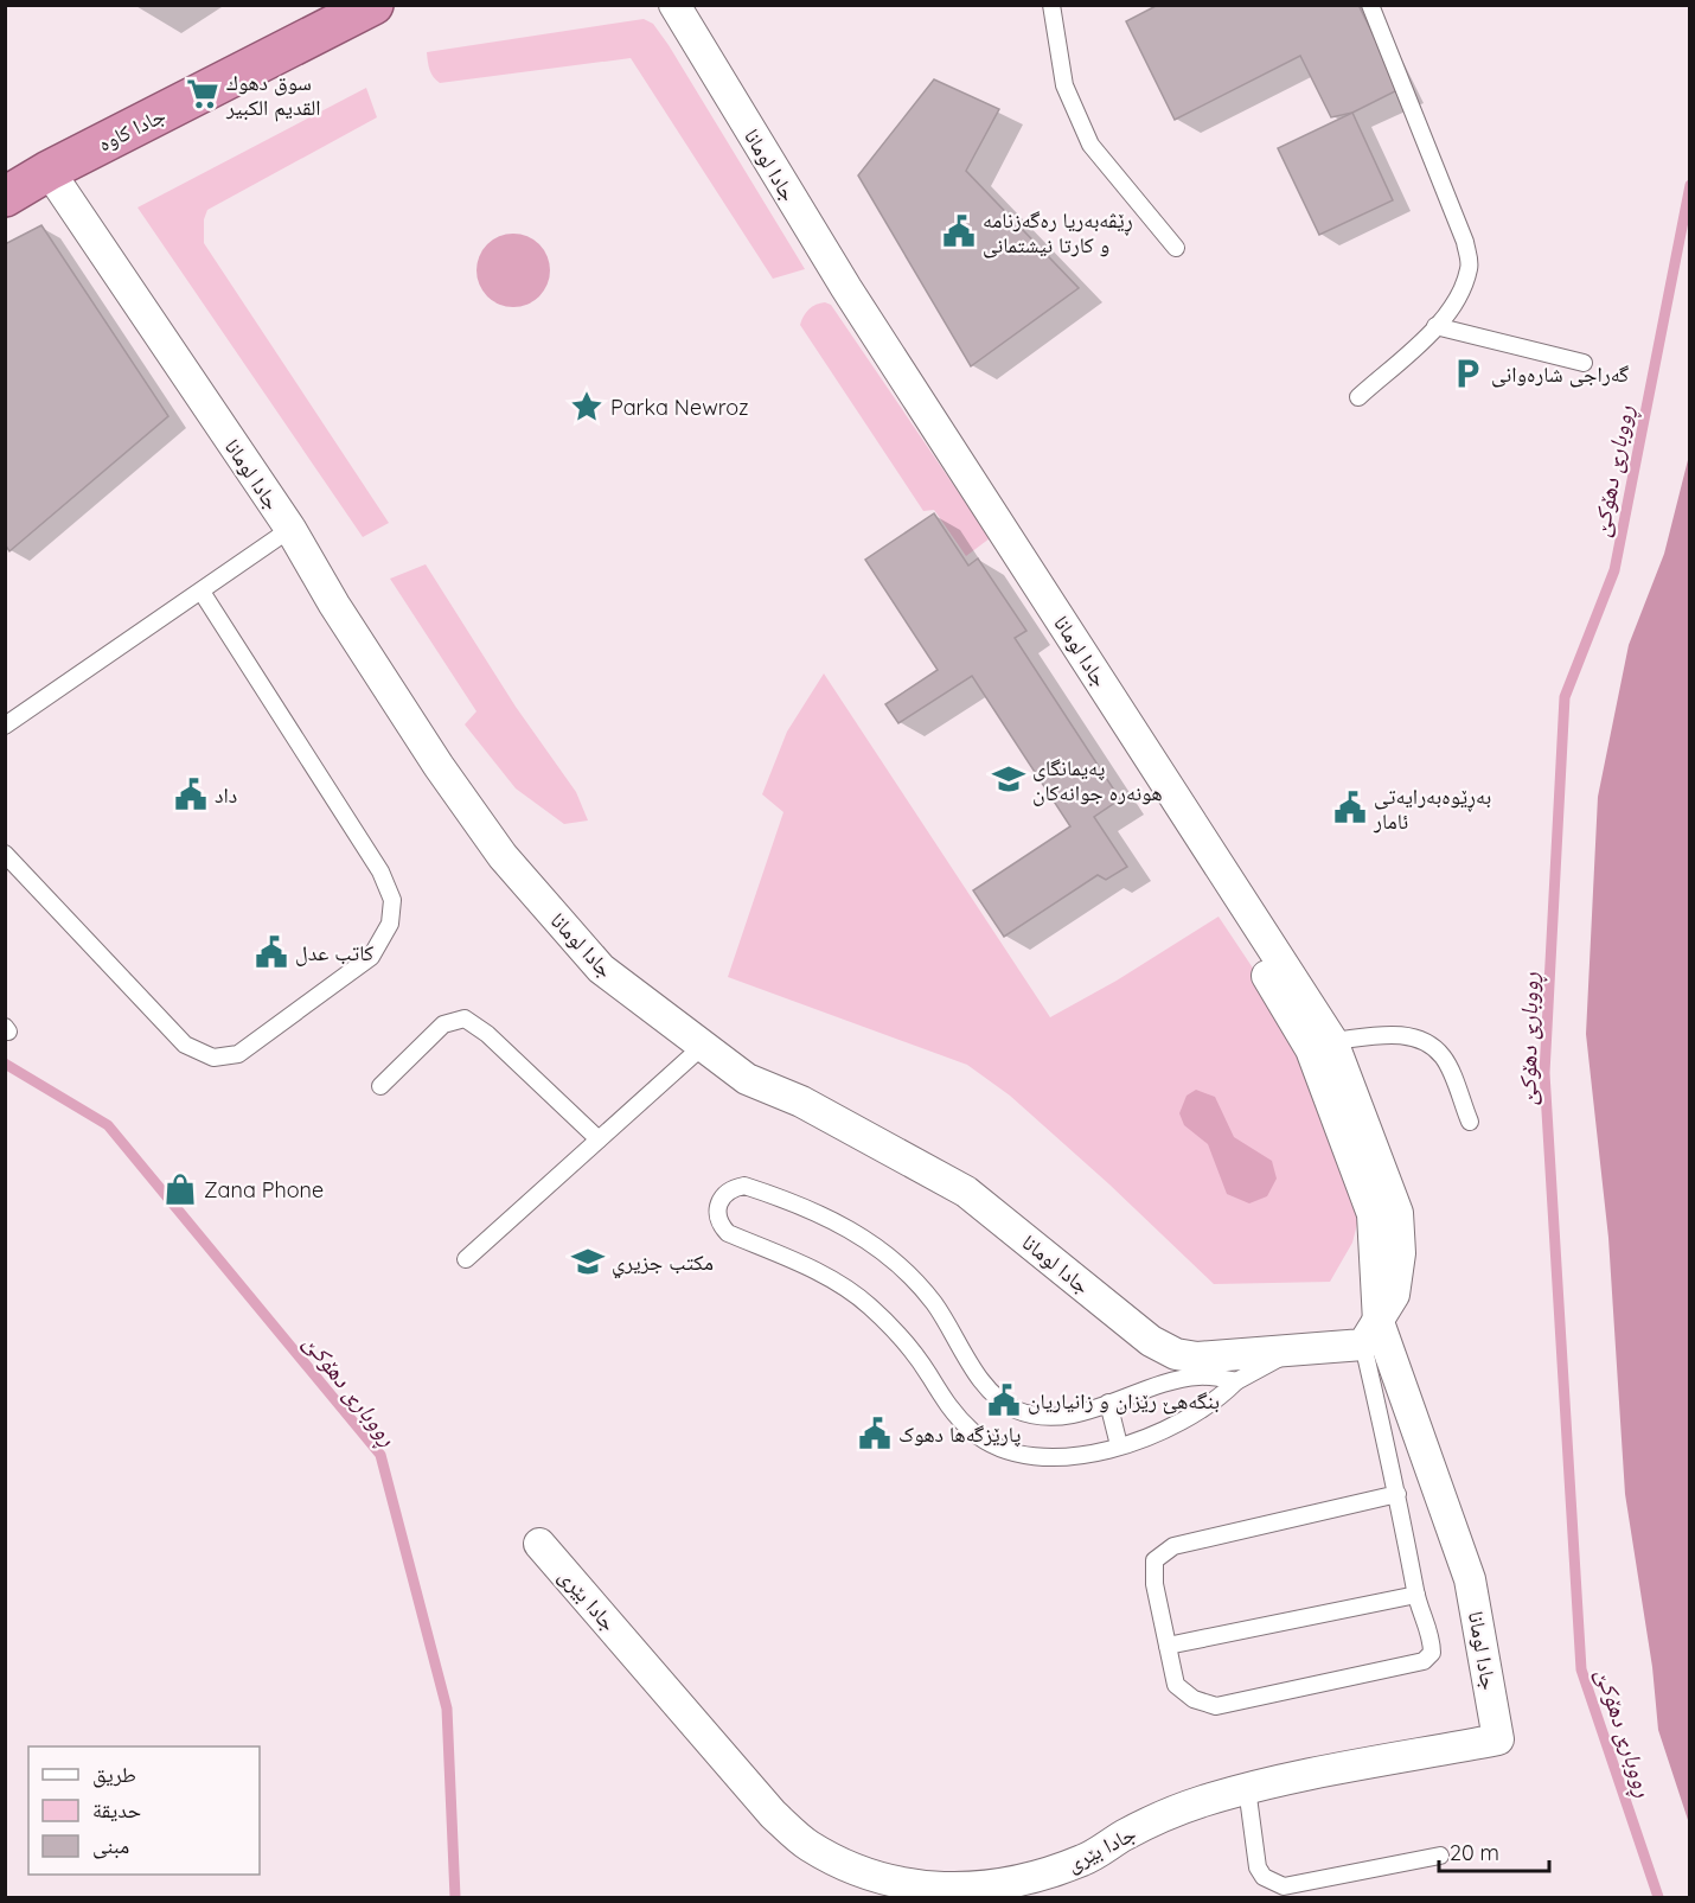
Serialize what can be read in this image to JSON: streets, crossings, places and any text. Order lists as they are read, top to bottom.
{
  "streets": {
    "highway": ["جادا کاوه"],
    "street": ["جادا لومانا", "جادا بێری"]
  },
  "crossings": [
    ["جادا کاوه", "جادا لومانا"],
    ["جادا لومانا", "جادا بێری"]
  ],
  "water": ["ڕووبارێ دهۆكێ"],
  "places": {
    "supermarket": ["سوق دهوك القديم الكبير"],
    "public building": [
      "ڕێڤەبەریا رەگەزنامە و کارتا نیشتمانی",
      "داد",
      "بەڕێوەبەرایەتی ئامار",
      "كاتب عدل",
      "بنگەهێ رێزان و زانیاریان",
      "پارێزگەها دهوک"
    ],
    "parking": ["گەراجی شارەوانی"],
    "place": ["Parka Newroz"],
    "school or university": ["پەیمانگای هونەرە جوانەکان", "مكتب جزيري"],
    "shop": ["Zana Phone"]
  },
  "legend": ["طريق", "حديقة", "مبنى"],
  "scale_bar": "20 m"
}
